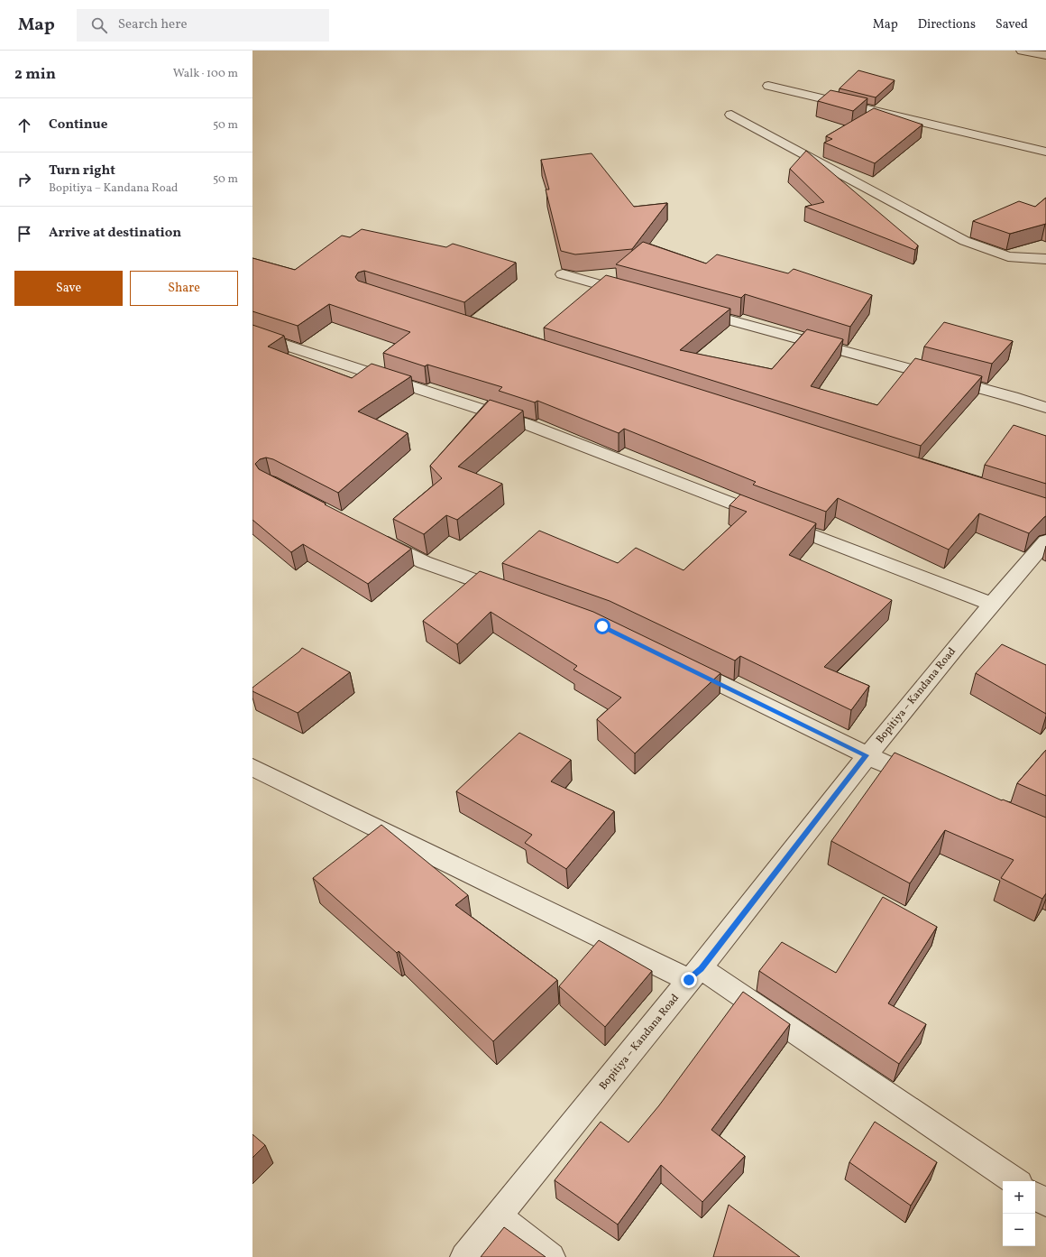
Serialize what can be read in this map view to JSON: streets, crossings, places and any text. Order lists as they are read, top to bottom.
{
  "streets": {
    "street": ["Bopitiya – Kandana Road"]
  },
  "page": {
    "header": "Map",
    "search": "Search here",
    "nav": ["Map", "Directions", "Saved"],
    "heading": ["2 min", "Walk · 100 m"],
    "list": [
      ["Continue", "50 m"],
      ["Turn right", "Bopitiya – Kandana Road", "50 m"],
      "Arrive at destination"
    ],
    "buttons": ["Save", "Share"],
    "map_buttons": ["+", "−"]
  }
}
